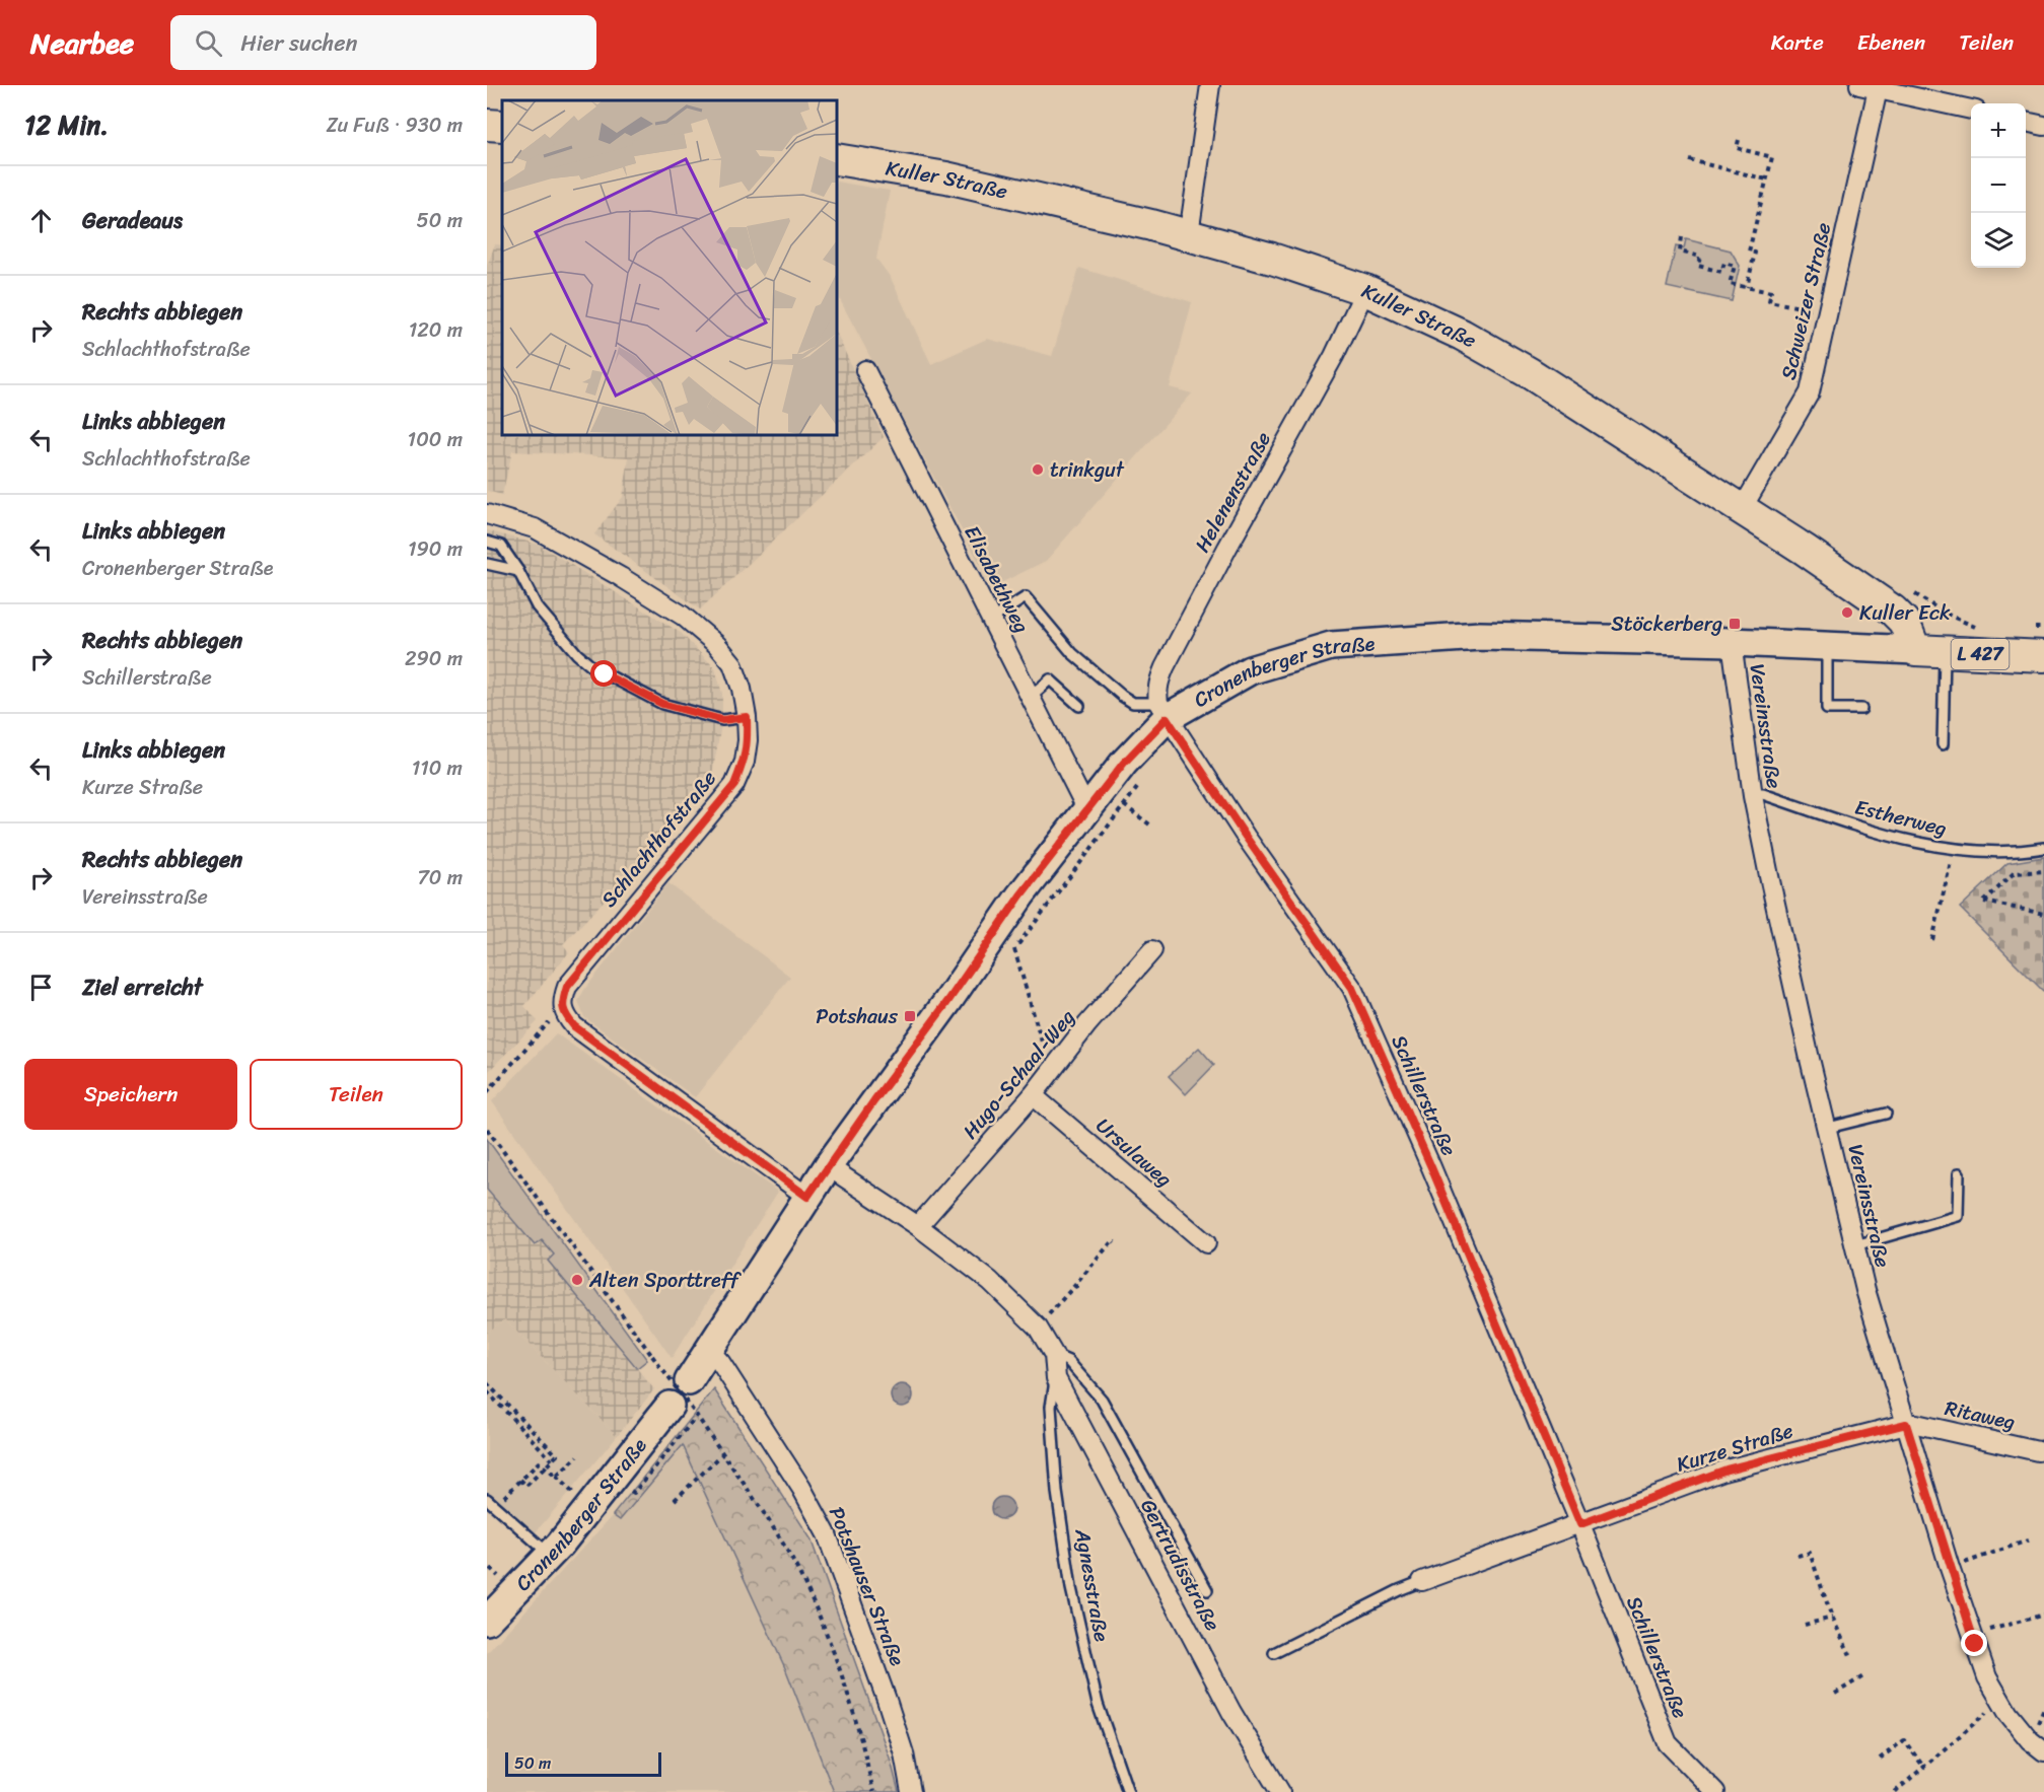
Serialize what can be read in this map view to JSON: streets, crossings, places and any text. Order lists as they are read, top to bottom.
{
  "streets": {
    "main road": ["Kuller Straße", "L 427", "Cronenberger Straße"],
    "street": [
      "Schweizer Straße",
      "Helenenstraße",
      "Elisabethweg",
      "Vereinsstraße",
      "Schlachthofstraße",
      "Hugo-Schaal-Weg",
      "Schillerstraße",
      "Ursulaweg",
      "Ritaweg",
      "Kurze Straße",
      "Gertrudisstraße",
      "Potshauser Straße"
    ],
    "lane": ["Estherweg", "Agnesstraße"]
  },
  "crossings": [
    ["Kuller Straße", "Schweizer Straße"],
    ["Kuller Straße", "Helenenstraße"],
    ["Kuller Straße", "Cronenberger Straße"],
    ["Helenenstraße", "Cronenberger Straße"],
    ["Helenenstraße", "Schillerstraße"],
    ["Elisabethweg", "Cronenberger Straße"],
    ["Cronenberger Straße", "Vereinsstraße"],
    ["Cronenberger Straße", "Schillerstraße"],
    ["Cronenberger Straße", "Gertrudisstraße"],
    ["Cronenberger Straße", "Potshauser Straße"],
    ["Vereinsstraße", "Estherweg"],
    ["Vereinsstraße", "Ritaweg"],
    ["Vereinsstraße", "Kurze Straße"],
    ["Hugo-Schaal-Weg", "Ursulaweg"],
    ["Hugo-Schaal-Weg", "Gertrudisstraße"],
    ["Schillerstraße", "Kurze Straße"],
    ["Ritaweg", "Kurze Straße"],
    ["Gertrudisstraße", "Agnesstraße"]
  ],
  "places": {
    "other": ["trinkgut", "Kuller Eck", "Alten Sporttreff"],
    "transit": ["Stöckerberg", "Potshaus"]
  },
  "scale_bar": "50 m",
  "page": {
    "header": "Nearbee",
    "search": "Hier suchen",
    "nav": ["Karte", "Ebenen", "Teilen"],
    "heading": ["12 Min.", "Zu Fuß · 930 m"],
    "map_buttons": ["+", "−"],
    "list": [
      ["Geradeaus", "50 m"],
      ["Rechts abbiegen", "Schlachthofstraße", "120 m"],
      ["Links abbiegen", "Schlachthofstraße", "100 m"],
      ["Links abbiegen", "Cronenberger Straße", "190 m"],
      ["Rechts abbiegen", "Schillerstraße", "290 m"],
      ["Links abbiegen", "Kurze Straße", "110 m"],
      ["Rechts abbiegen", "Vereinsstraße", "70 m"],
      "Ziel erreicht"
    ],
    "buttons": ["Speichern", "Teilen"],
    "scale": "50 m"
  }
}
